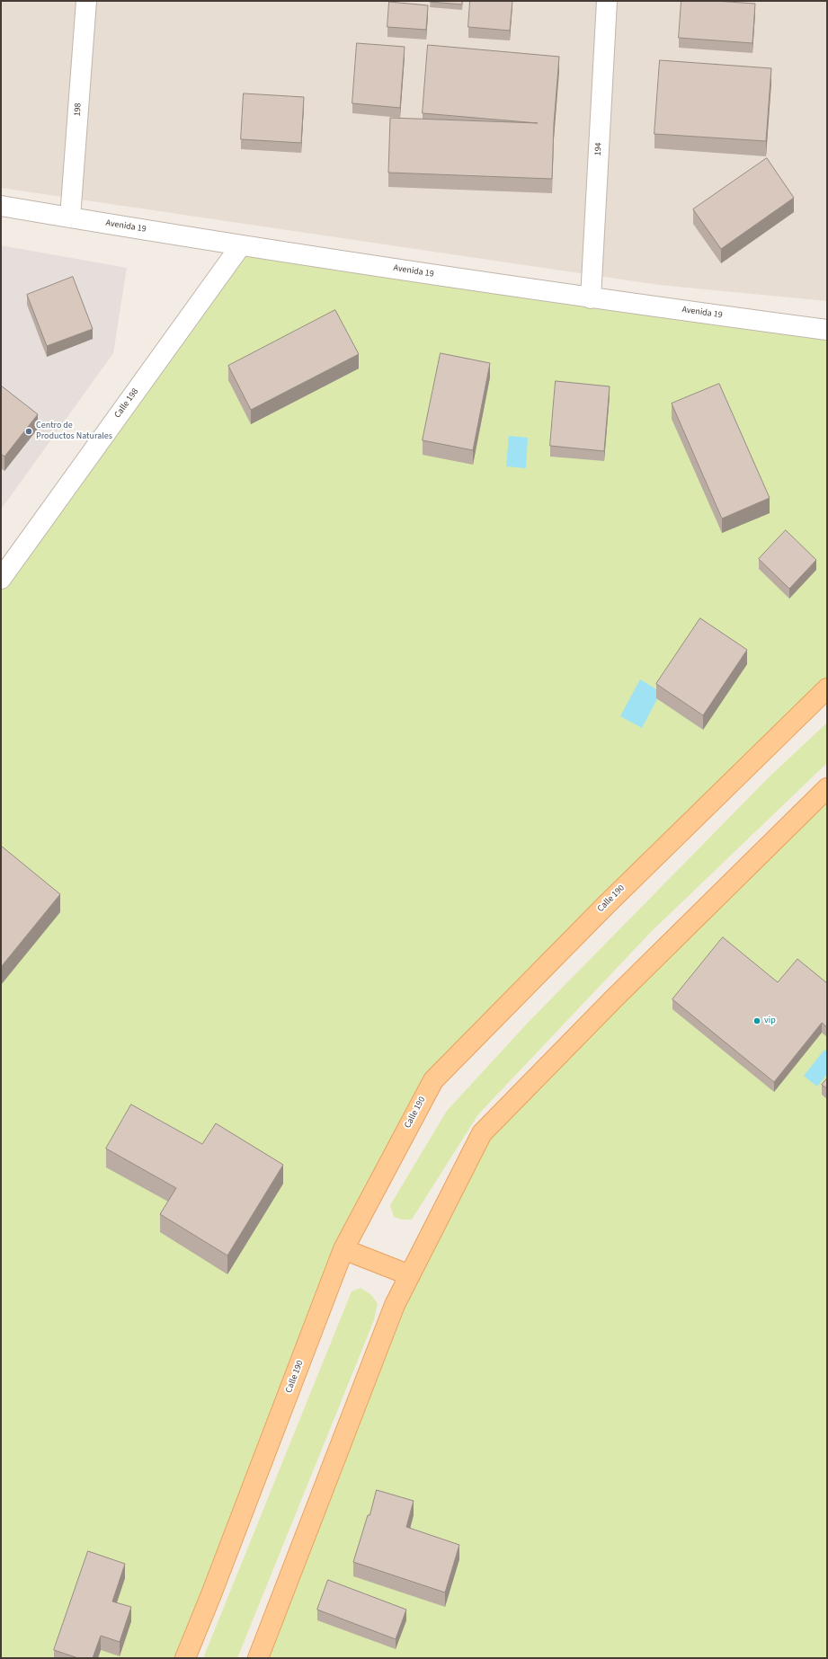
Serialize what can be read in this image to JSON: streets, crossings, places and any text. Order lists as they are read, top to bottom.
{
  "streets": {
    "main road": ["Calle 190"],
    "street": [
      "198",
      "194",
      "Avenida 19",
      "Calle 198"
    ]
  },
  "crossings": [
    ["198", "Avenida 19"],
    ["194", "Avenida 19"],
    ["Avenida 19", "Calle 198"]
  ],
  "places": ["Centro de Productos Naturales", "vip"]
}
